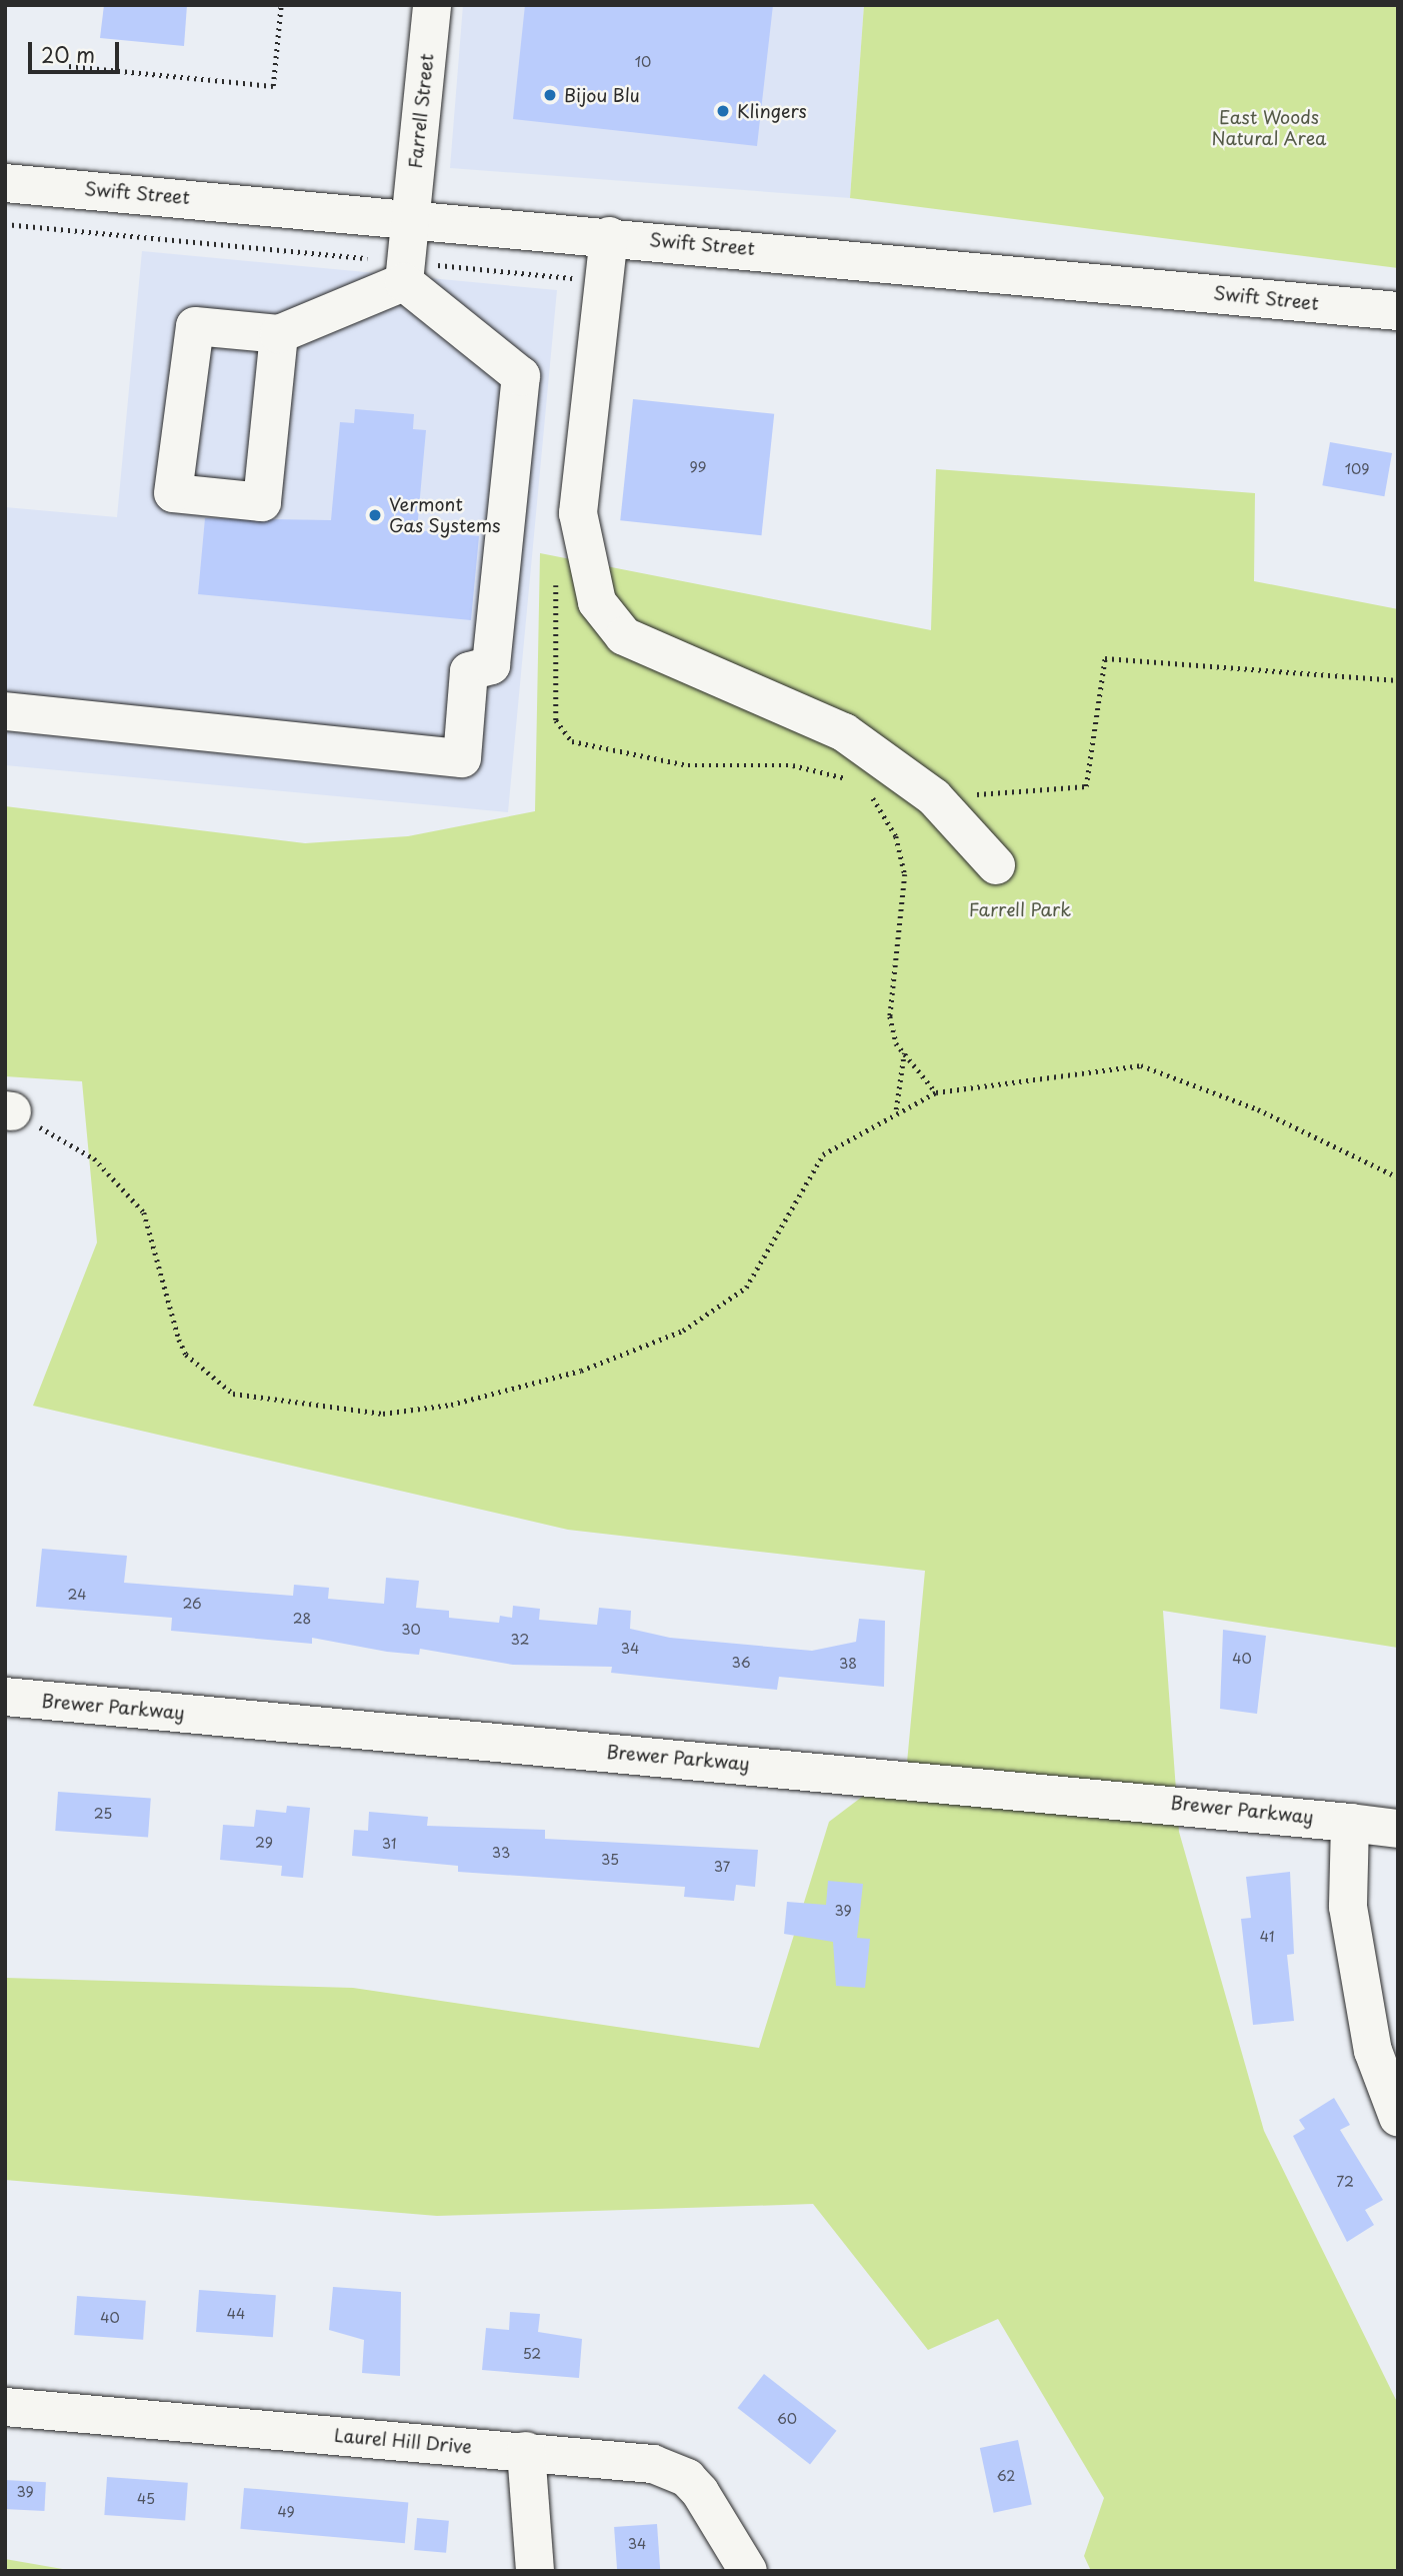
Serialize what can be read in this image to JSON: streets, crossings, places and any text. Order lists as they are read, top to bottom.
{
  "streets": {
    "street": [
      "Farrell Street",
      "Swift Street",
      "Brewer Parkway",
      "Laurel Hill Drive"
    ]
  },
  "crossings": [
    ["Farrell Street", "Swift Street"]
  ],
  "parks": ["East Woods Natural Area", "Farrell Park"],
  "places": ["Bijou Blu", "Klingers", "Vermont Gas Systems"],
  "house_numbers": [
    "10",
    "99",
    "109",
    "24",
    "26",
    "28",
    "30",
    "32",
    "34",
    "40",
    "36",
    "38",
    "25",
    "29",
    "31",
    "33",
    "35",
    "37",
    "39",
    "41",
    "72",
    "44",
    "40",
    "52",
    "60",
    "62",
    "39",
    "45",
    "49",
    "34"
  ],
  "scale_bar": "20 m"
}
